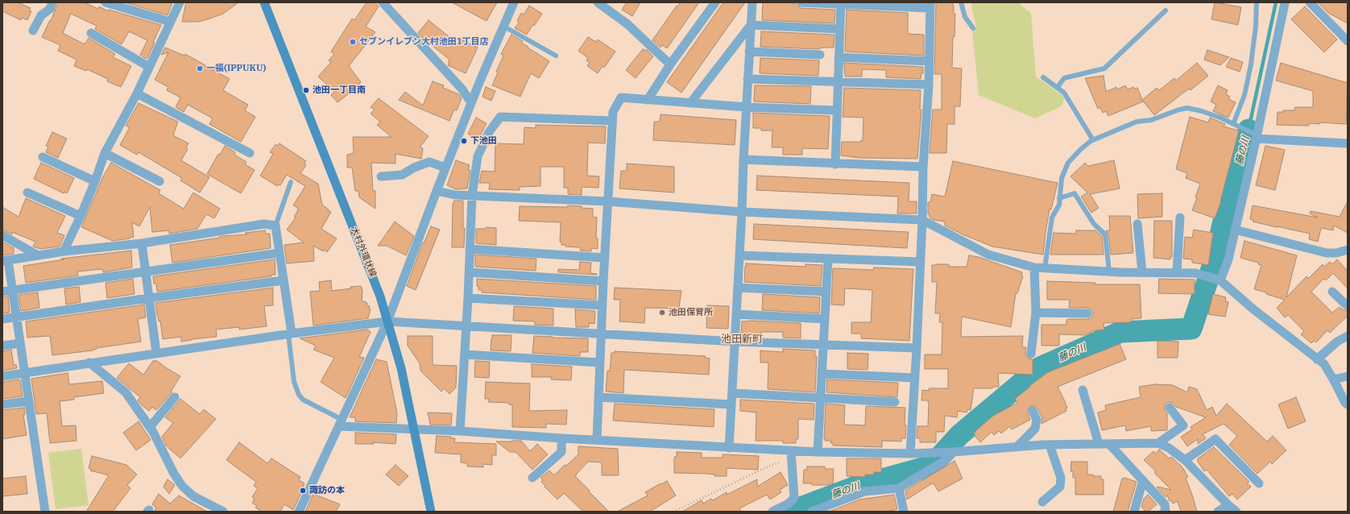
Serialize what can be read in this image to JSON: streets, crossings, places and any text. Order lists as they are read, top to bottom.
{
  "streets": {
    "main road": ["大村外環状線"]
  },
  "districts": ["池田新町"],
  "water": ["藤の川"],
  "places": [
    "セブンイレブン大村池田1丁目店",
    "一福(IPPUKU)",
    "池田一丁目南",
    "下池田",
    "池田保育所",
    "諏訪の本"
  ]
}
